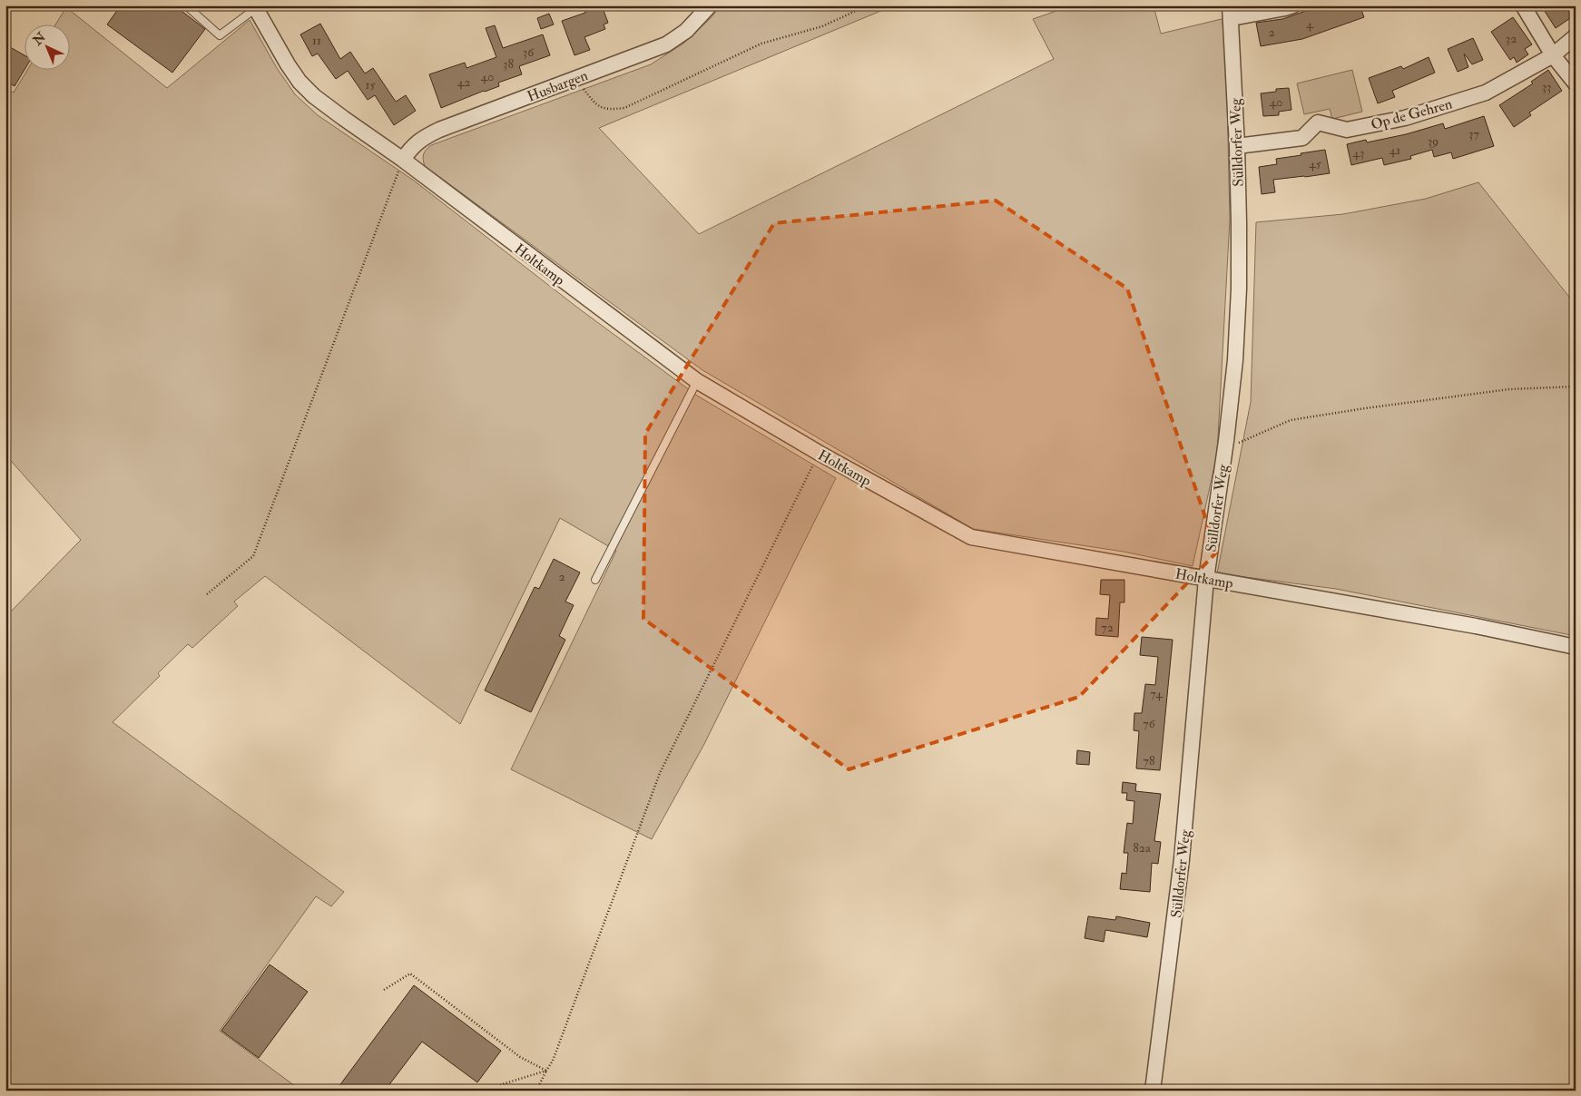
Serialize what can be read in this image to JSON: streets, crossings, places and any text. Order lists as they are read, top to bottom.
{
  "streets": {
    "street": [
      "Husbargen",
      "Op de Gehren",
      "Sülldorfer Weg",
      "Holtkamp"
    ]
  },
  "crossings": [
    ["Husbargen", "Holtkamp"],
    ["Op de Gehren", "Sülldorfer Weg"],
    ["Sülldorfer Weg", "Holtkamp"]
  ],
  "house_numbers": [
    "4",
    "2",
    "32",
    "11",
    "36",
    "38",
    "40",
    "42",
    "15",
    "33",
    "40",
    "37",
    "39",
    "41",
    "43",
    "45",
    "2",
    "72",
    "74",
    "76",
    "78",
    "82a"
  ],
  "north": "top left"
}
